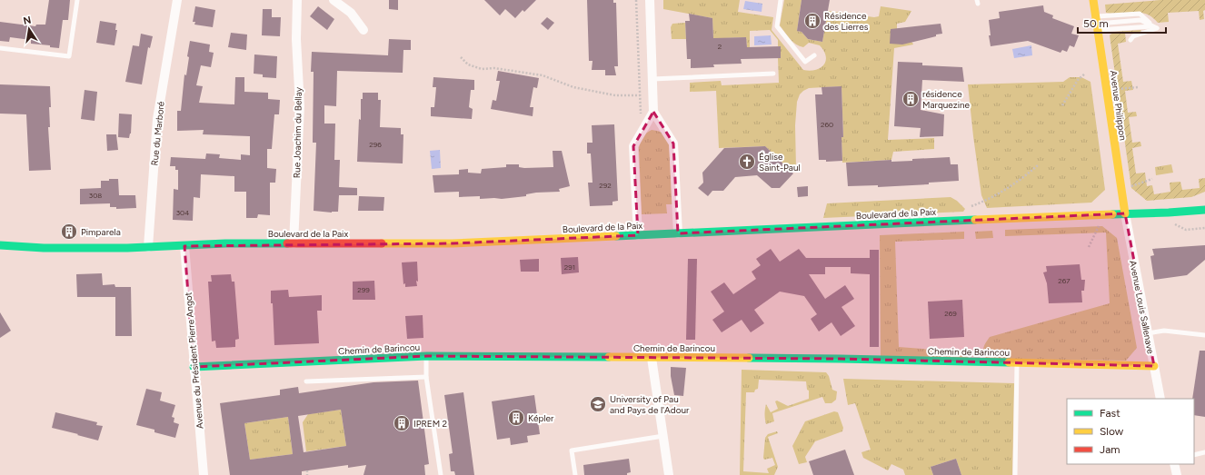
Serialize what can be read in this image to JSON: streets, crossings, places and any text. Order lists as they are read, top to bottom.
{
  "streets": {
    "main road": ["Avenue Philippon", "Boulevard de la Paix", "Chemin de Barincou"],
    "street": [
      "Rue Joachim du Bellay",
      "Rue du Marboré",
      "Avenue Louis Sallenave",
      "Avenue du Président Pierre Angot"
    ]
  },
  "crossings": [
    ["Avenue Philippon", "Boulevard de la Paix"],
    ["Avenue Philippon", "Avenue Louis Sallenave"],
    ["Rue Joachim du Bellay", "Boulevard de la Paix"],
    ["Rue du Marboré", "Boulevard de la Paix"],
    ["Boulevard de la Paix", "Avenue Louis Sallenave"],
    ["Boulevard de la Paix", "Avenue du Président Pierre Angot"],
    ["Avenue Louis Sallenave", "Chemin de Barincou"],
    ["Chemin de Barincou", "Avenue du Président Pierre Angot"]
  ],
  "places": {
    "building": [
      "Résidence des Lierres",
      "résidence Marquezine",
      "Pimparela",
      "Képler",
      "IPREM 2"
    ],
    "church": ["Église Saint-Paul"],
    "school or university": ["University of Pau and Pays de l'Adour"]
  },
  "house_numbers": [
    "2",
    "260",
    "296",
    "292",
    "308",
    "304",
    "291",
    "267",
    "299",
    "269"
  ],
  "legend": ["Fast", "Slow", "Jam"],
  "scale_bar": "50 m",
  "north": "top"
}
